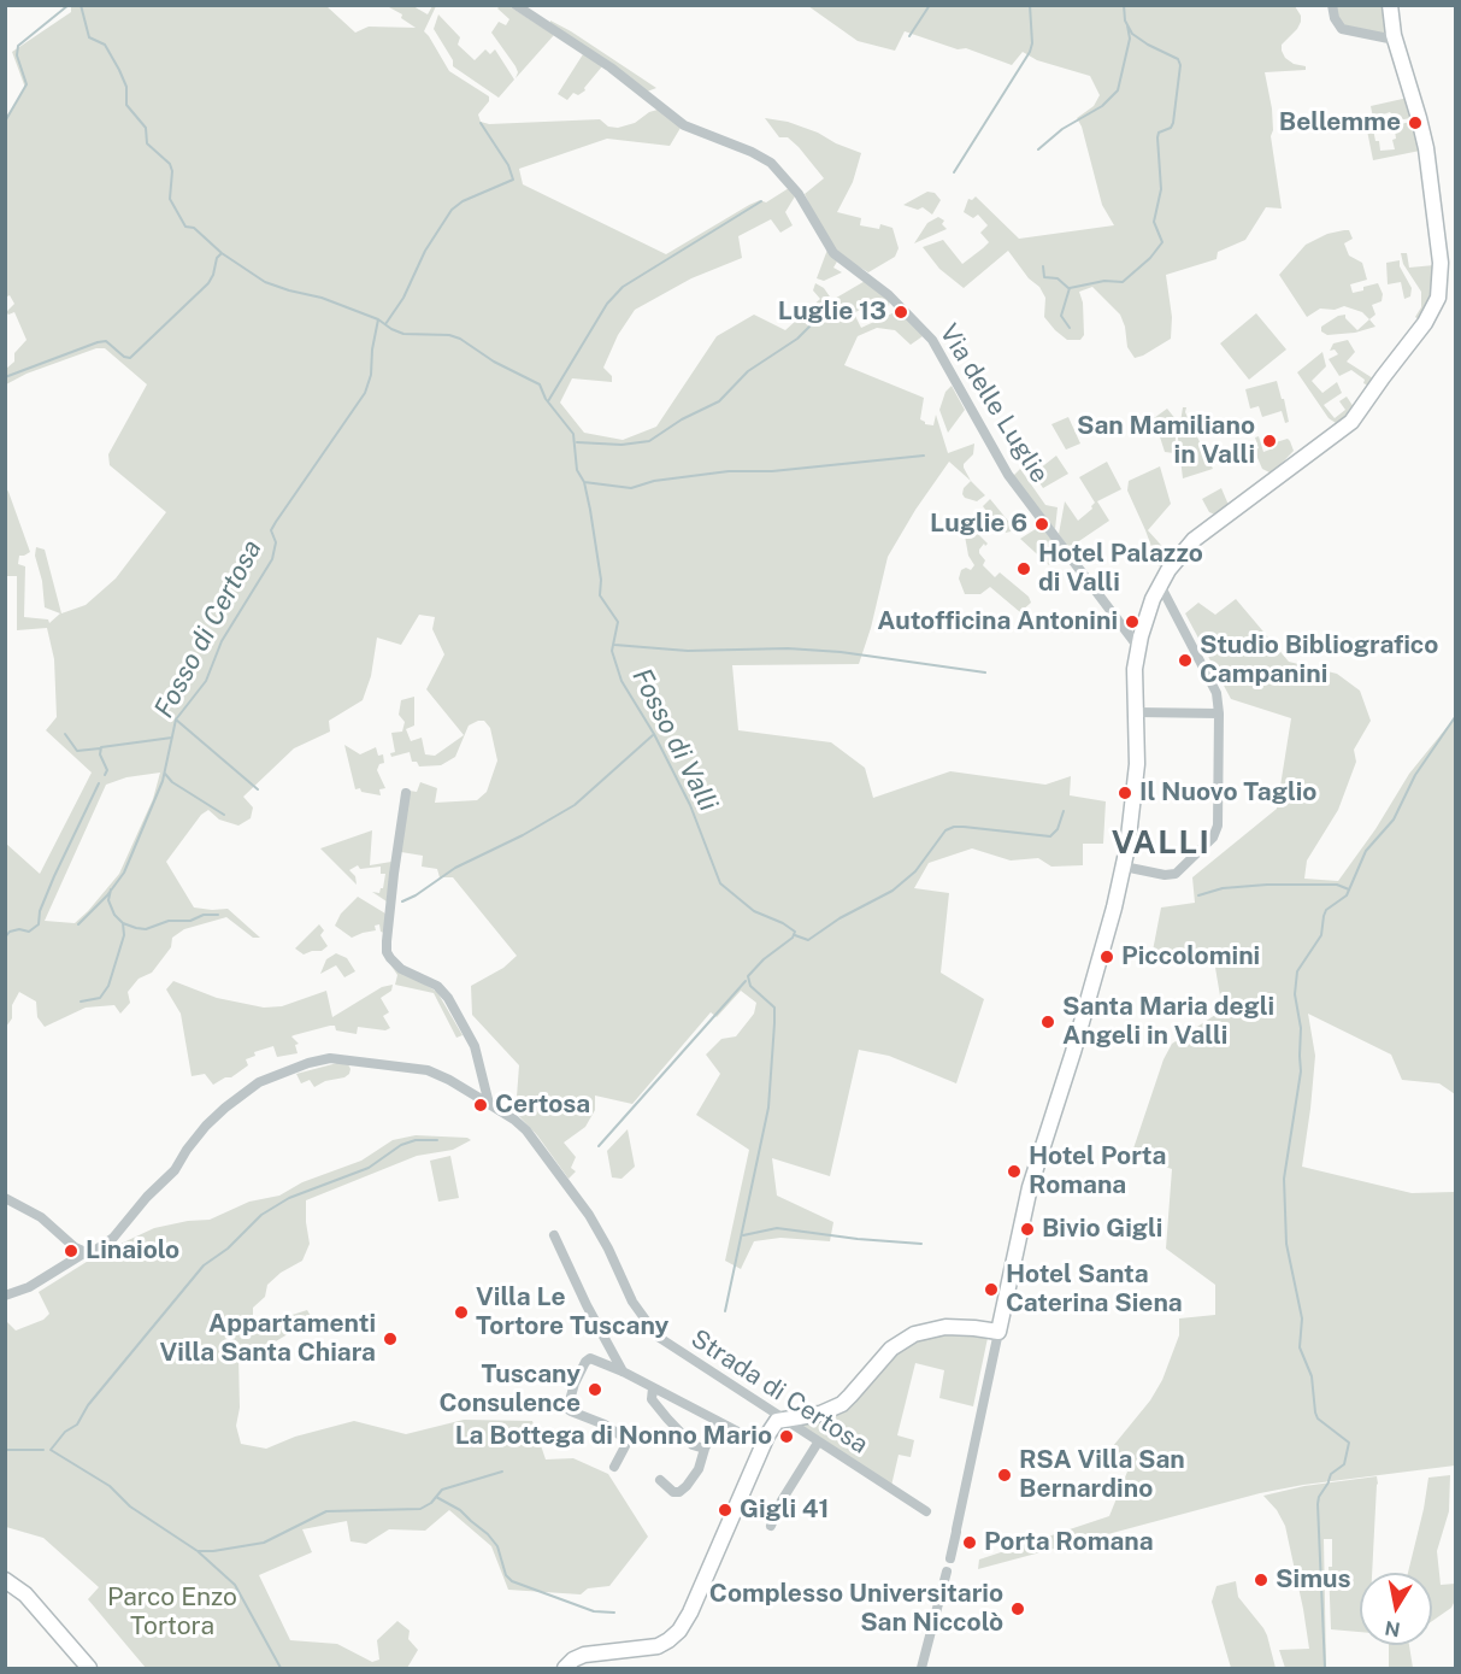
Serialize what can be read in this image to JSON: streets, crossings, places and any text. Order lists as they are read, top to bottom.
{
  "streets": {
    "street": ["Via delle Luglie", "Strada di Certosa"]
  },
  "districts": ["VALLI"],
  "water": ["Fosso di Certosa", "Fosso di Valli"],
  "parks": ["Parco Enzo Tortora"],
  "places": [
    "Bellemme",
    "Luglie 13",
    "San Mamiliano in Valli",
    "Luglie 6",
    "Hotel Palazzo di Valli",
    "Autofficina Antonini",
    "Studio Bibliografico Campanini",
    "Il Nuovo Taglio",
    "Piccolomini",
    "Santa Maria degli Angeli in Valli",
    "Certosa",
    "Hotel Porta Romana",
    "Bivio Gigli",
    "Linaiolo",
    "Hotel Santa Caterina Siena",
    "Villa Le Tortore Tuscany",
    "Appartamenti Villa Santa Chiara",
    "Tuscany Consulence",
    "La Bottega di Nonno Mario",
    "RSA Villa San Bernardino",
    "Gigli 41",
    "Porta Romana",
    "Simus",
    "Complesso Universitario San Niccolò"
  ],
  "north": "bottom"
}
